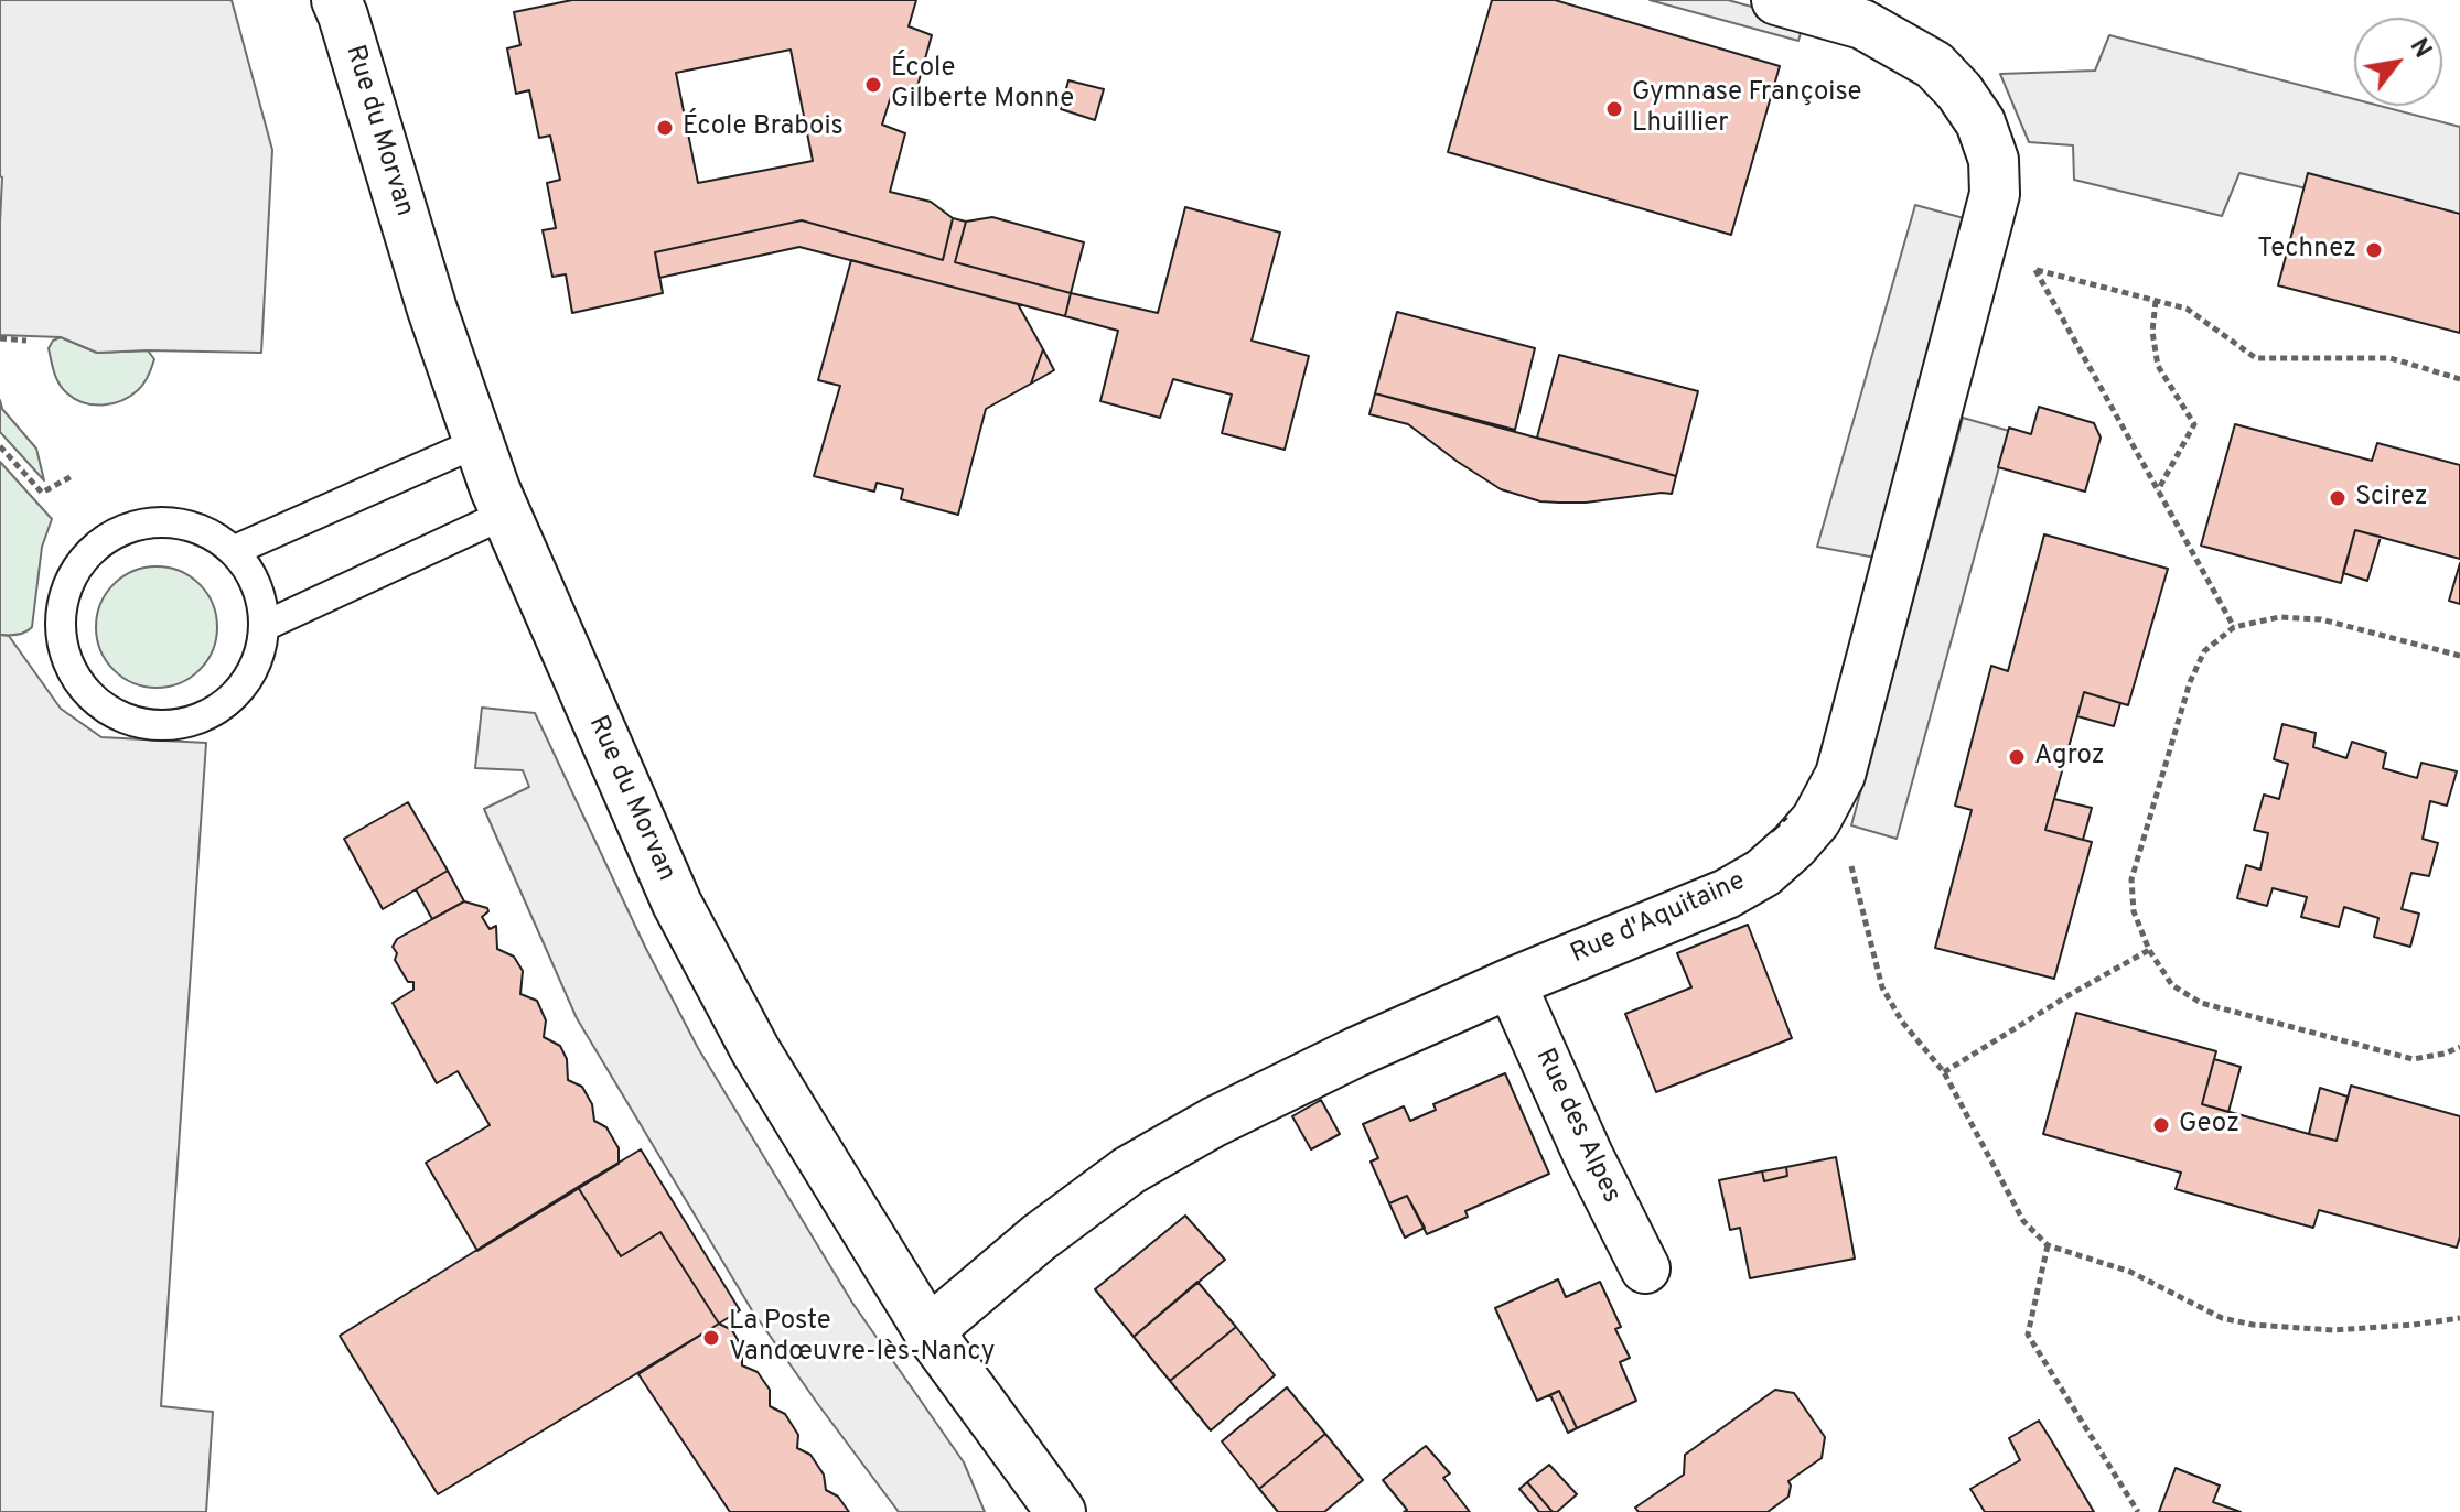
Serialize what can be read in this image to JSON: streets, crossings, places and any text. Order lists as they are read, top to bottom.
{
  "streets": {
    "street": ["Rue du Morvan", "Rue d'Aquitaine", "Rue des Alpes"]
  },
  "crossings": [
    ["Rue du Morvan", "Rue d'Aquitaine"],
    ["Rue d'Aquitaine", "Rue des Alpes"]
  ],
  "places": [
    "École Gilberte Monne",
    "Gymnase Françoise Lhuillier",
    "École Brabois",
    "Technez",
    "Scirez",
    "Agroz",
    "Geoz",
    "La Poste Vandœuvre-lès-Nancy"
  ],
  "north": "top right"
}
